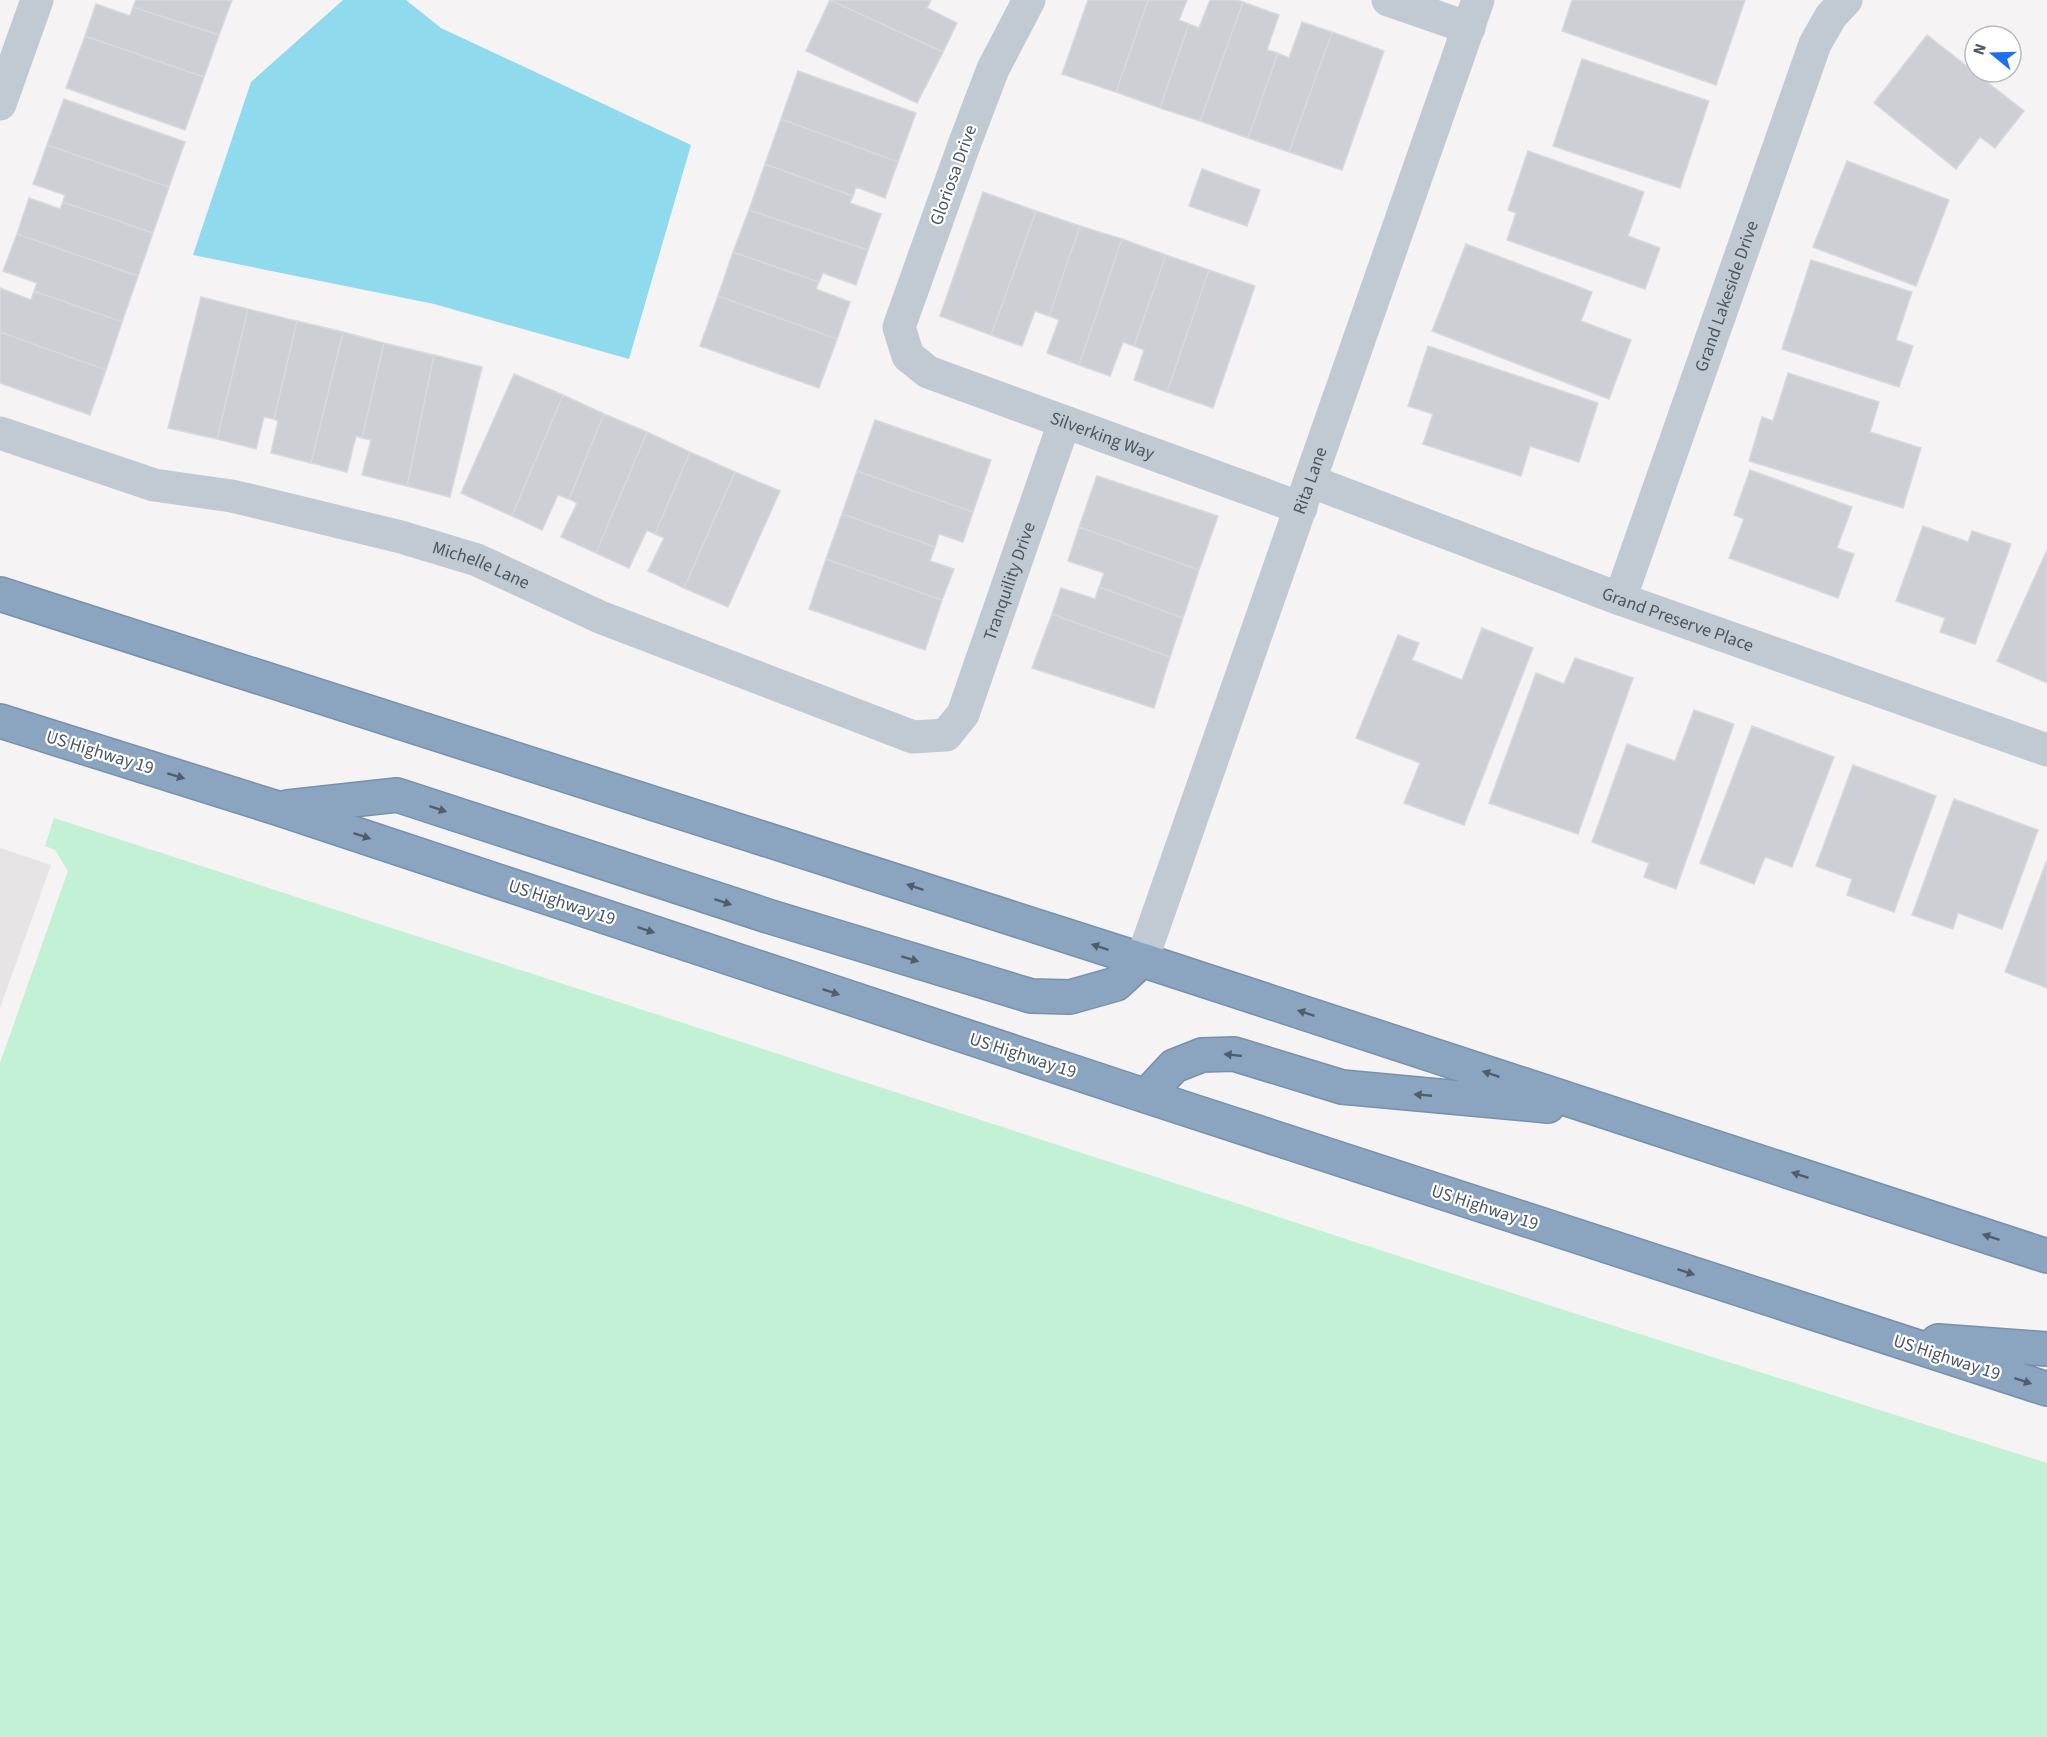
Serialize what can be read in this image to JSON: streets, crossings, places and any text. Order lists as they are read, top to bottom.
{
  "streets": {
    "highway": ["US Highway 19"],
    "street": [
      "Gloriosa Drive",
      "Grand Lakeside Drive",
      "Silverking Way",
      "Rita Lane",
      "Michelle Lane",
      "Tranquility Drive",
      "Grand Preserve Place"
    ]
  },
  "crossings": [
    ["Gloriosa Drive", "Silverking Way"],
    ["Grand Lakeside Drive", "Grand Preserve Place"],
    ["Silverking Way", "Rita Lane"],
    ["Silverking Way", "Tranquility Drive"],
    ["Silverking Way", "Grand Preserve Place"],
    ["Rita Lane", "Grand Preserve Place"],
    ["Michelle Lane", "Tranquility Drive"]
  ],
  "north": "left"
}
